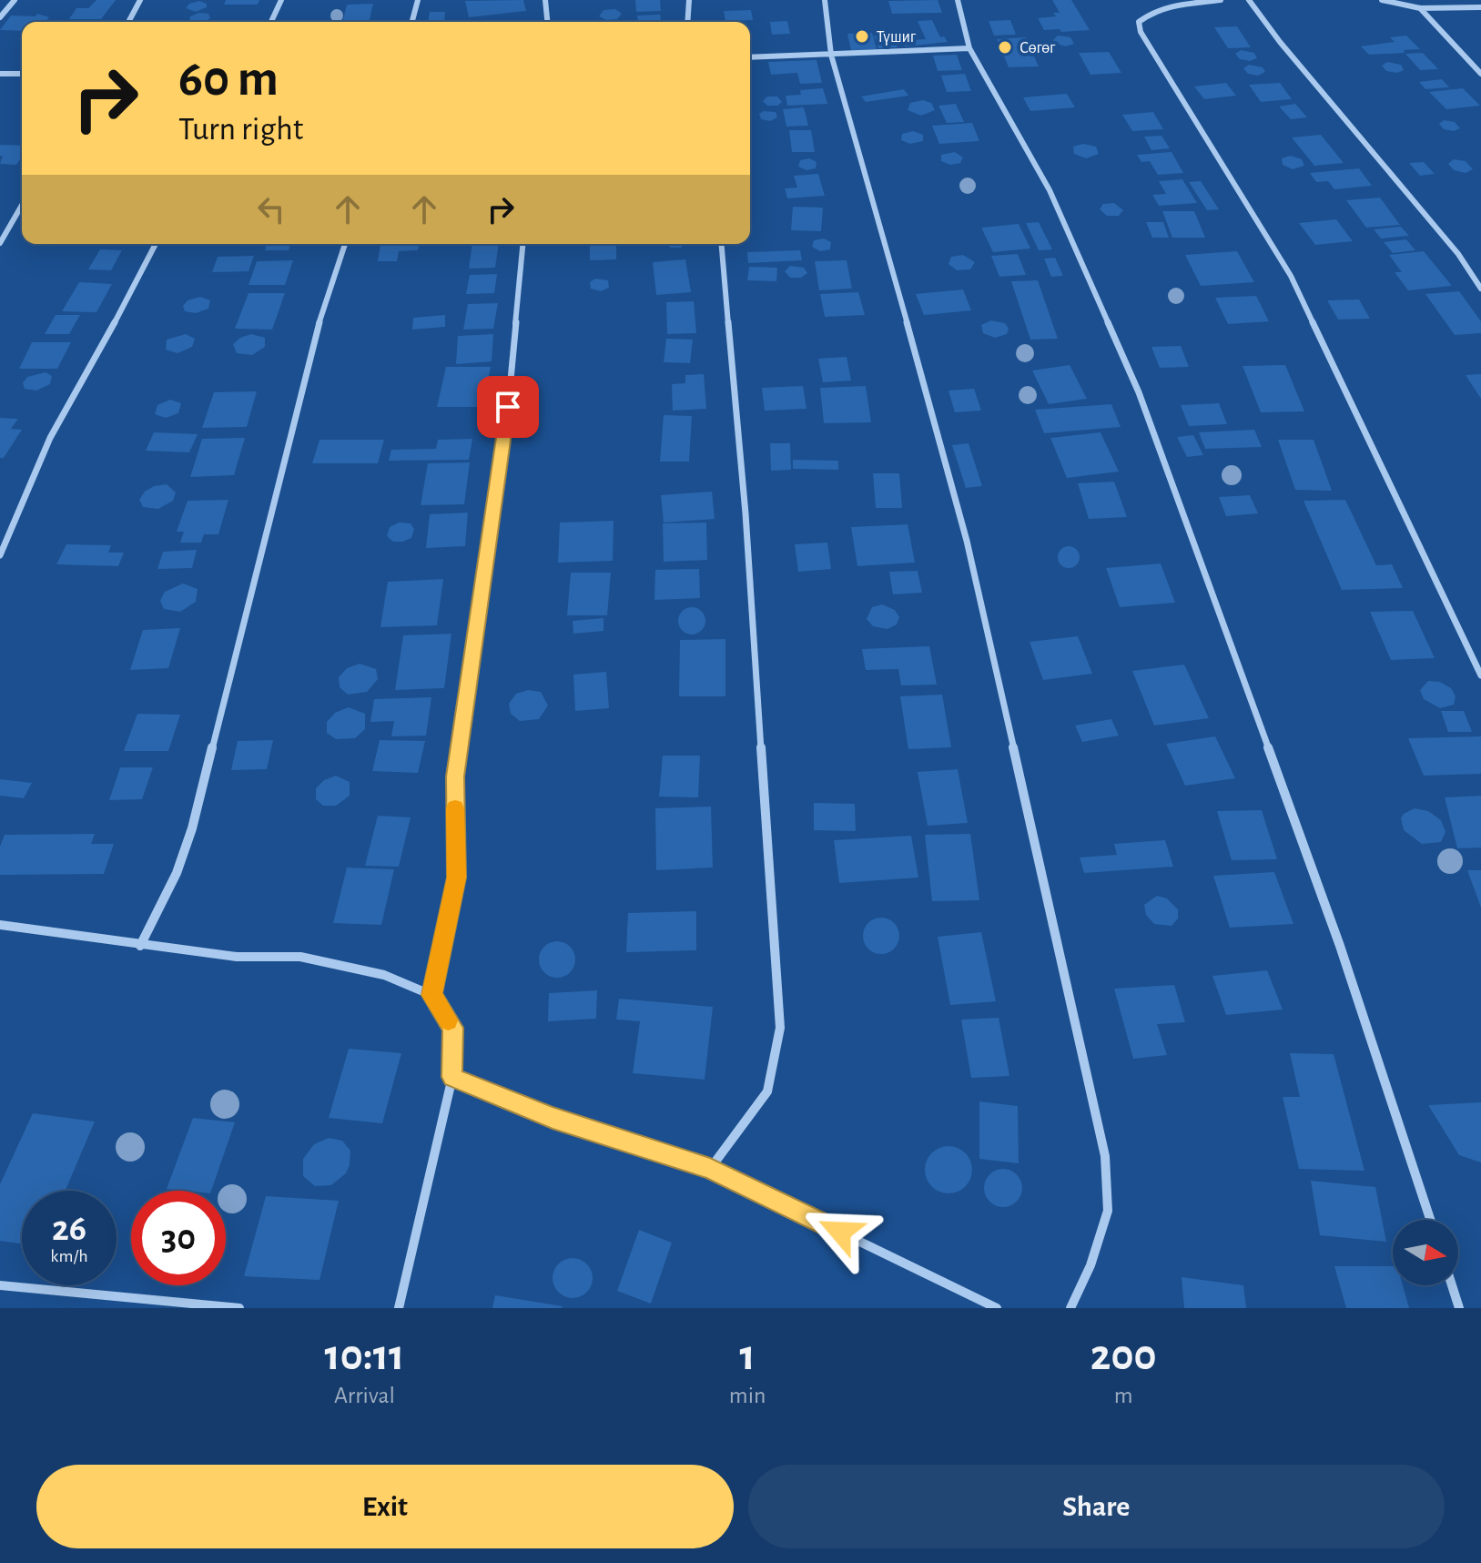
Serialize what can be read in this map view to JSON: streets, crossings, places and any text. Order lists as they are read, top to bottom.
{
  "places": ["Түшиг", "Сөгөг"],
  "north": "right",
  "page": {
    "turn": ["60 m", "Turn right"],
    "speed": "26 km/h",
    "limit": "30",
    "eta": [
      "10:11",
      "Arrival",
      "1",
      "min",
      "200",
      "m"
    ],
    "buttons": ["Exit", "Share"]
  }
}
